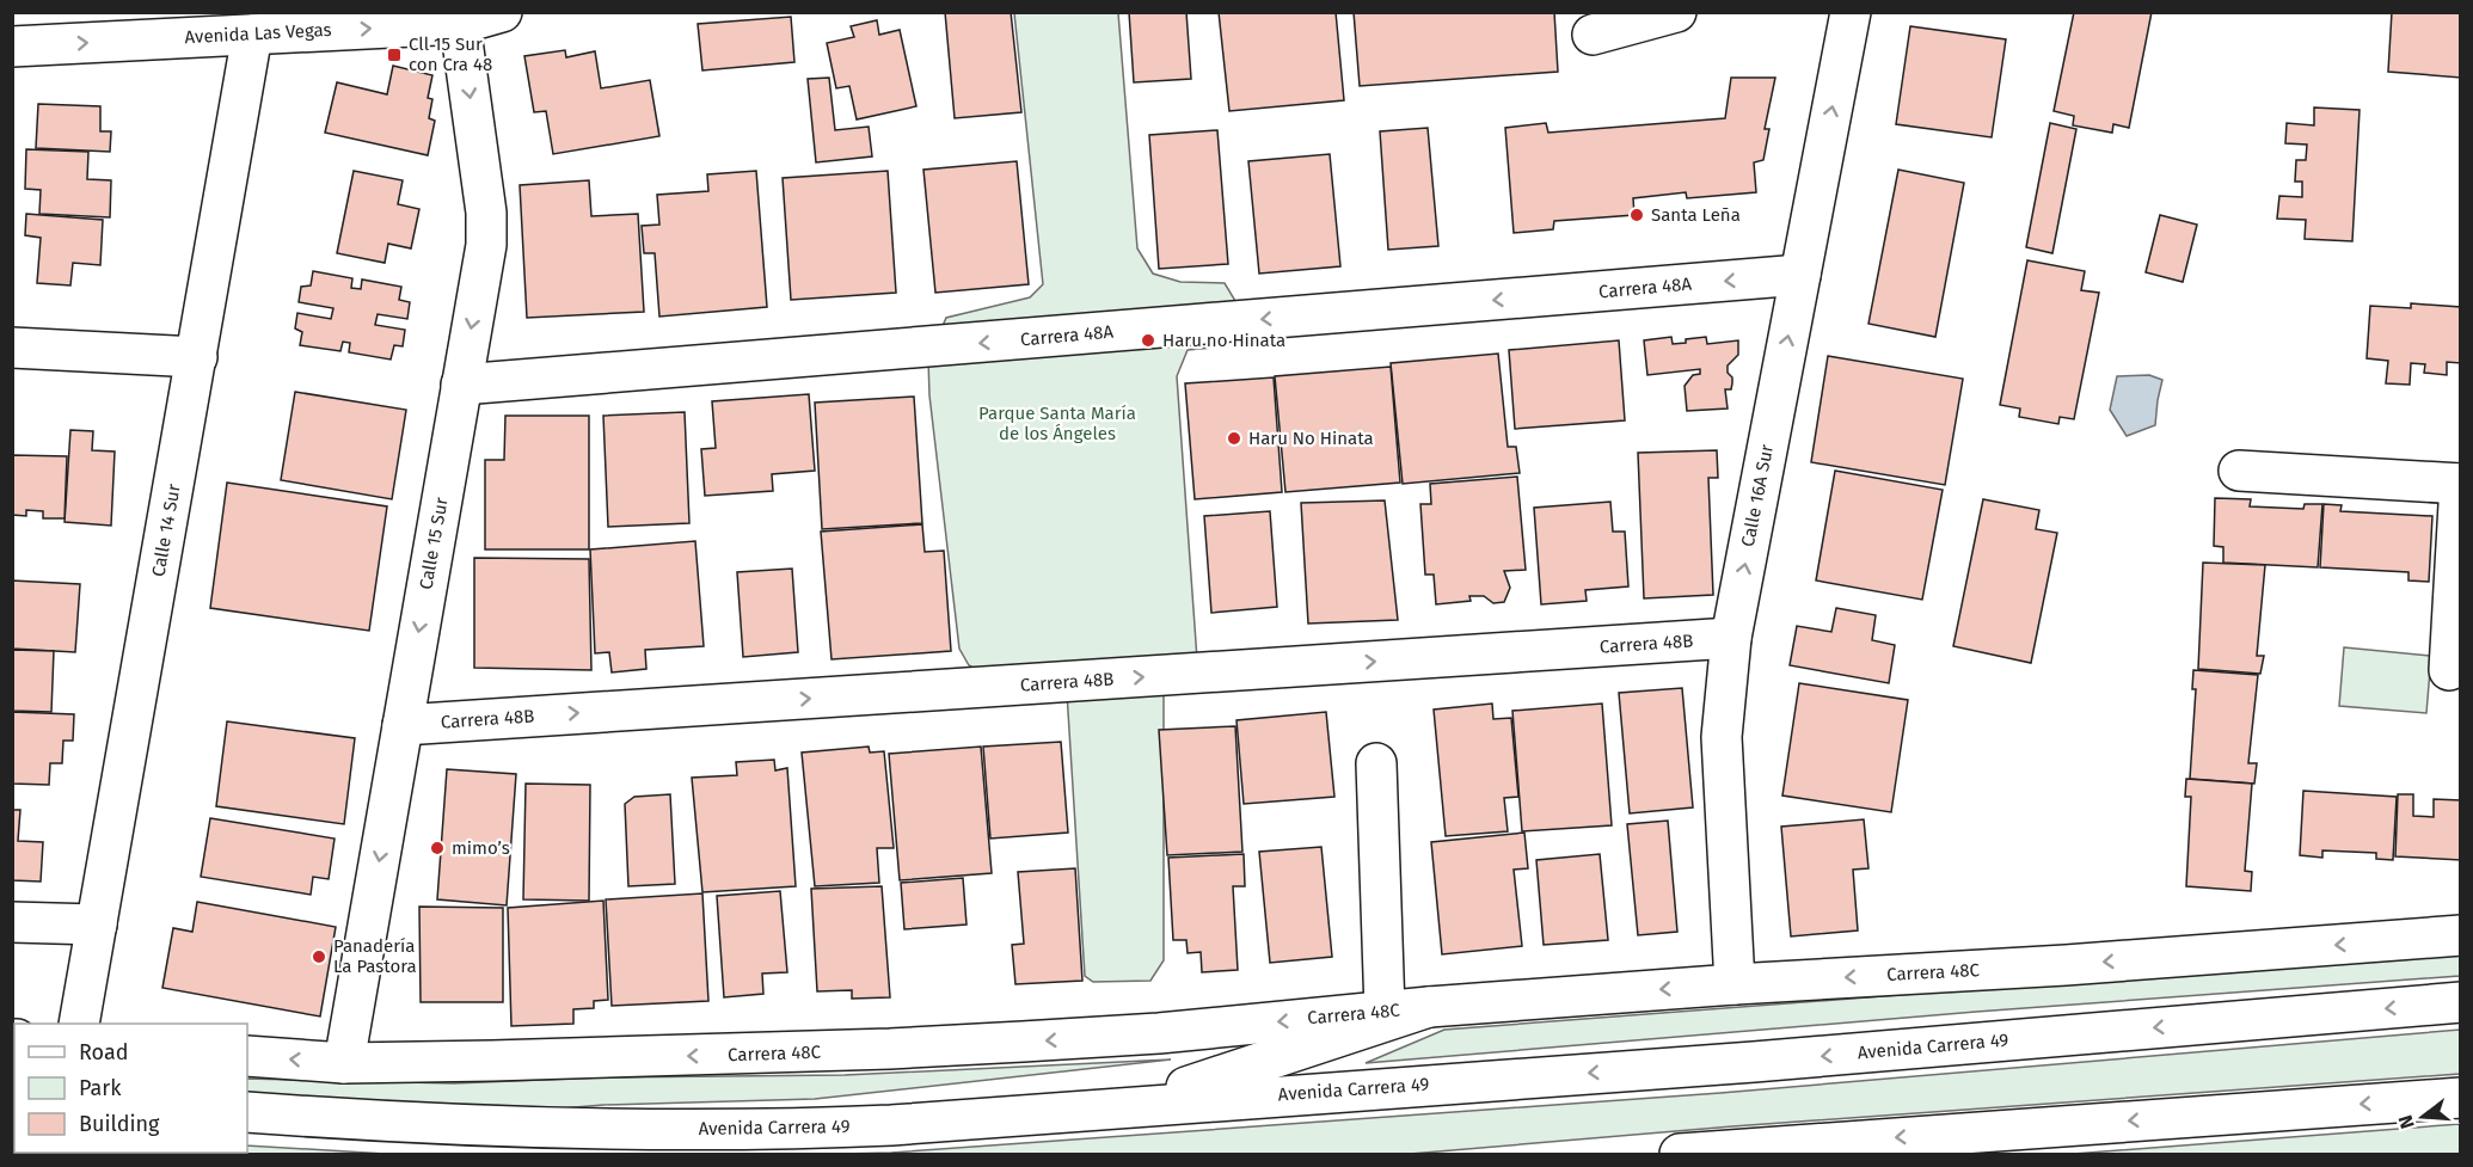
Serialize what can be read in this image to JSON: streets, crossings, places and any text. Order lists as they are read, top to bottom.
{
  "streets": {
    "main road": [
      "Avenida Las Vegas",
      "Carrera 48A",
      "Calle 16A Sur",
      "Calle 14 Sur",
      "Calle 15 Sur",
      "Carrera 48B",
      "Carrera 48C",
      "Avenida Carrera 49"
    ]
  },
  "crossings": [
    ["Avenida Las Vegas", "Calle 14 Sur"],
    ["Avenida Las Vegas", "Calle 15 Sur"],
    ["Carrera 48A", "Calle 16A Sur"],
    ["Carrera 48A", "Calle 15 Sur"],
    ["Calle 16A Sur", "Carrera 48B"],
    ["Calle 16A Sur", "Carrera 48C"],
    ["Calle 15 Sur", "Carrera 48B"],
    ["Calle 15 Sur", "Carrera 48C"]
  ],
  "one_way": [
    "Carrera 48A",
    "Calle 16A Sur",
    "Calle 15 Sur",
    "Carrera 48B"
  ],
  "parks": ["Parque Santa María de los Ángeles"],
  "places": {
    "transit": ["Cll 15 Sur con Cra 48"],
    "other": [
      "Santa Leña",
      "Haru no Hinata",
      "Haru No Hinata",
      "mimo’s",
      "Panadería La Pastora"
    ]
  },
  "legend": ["Road", "Park", "Building"],
  "north": "left"
}
